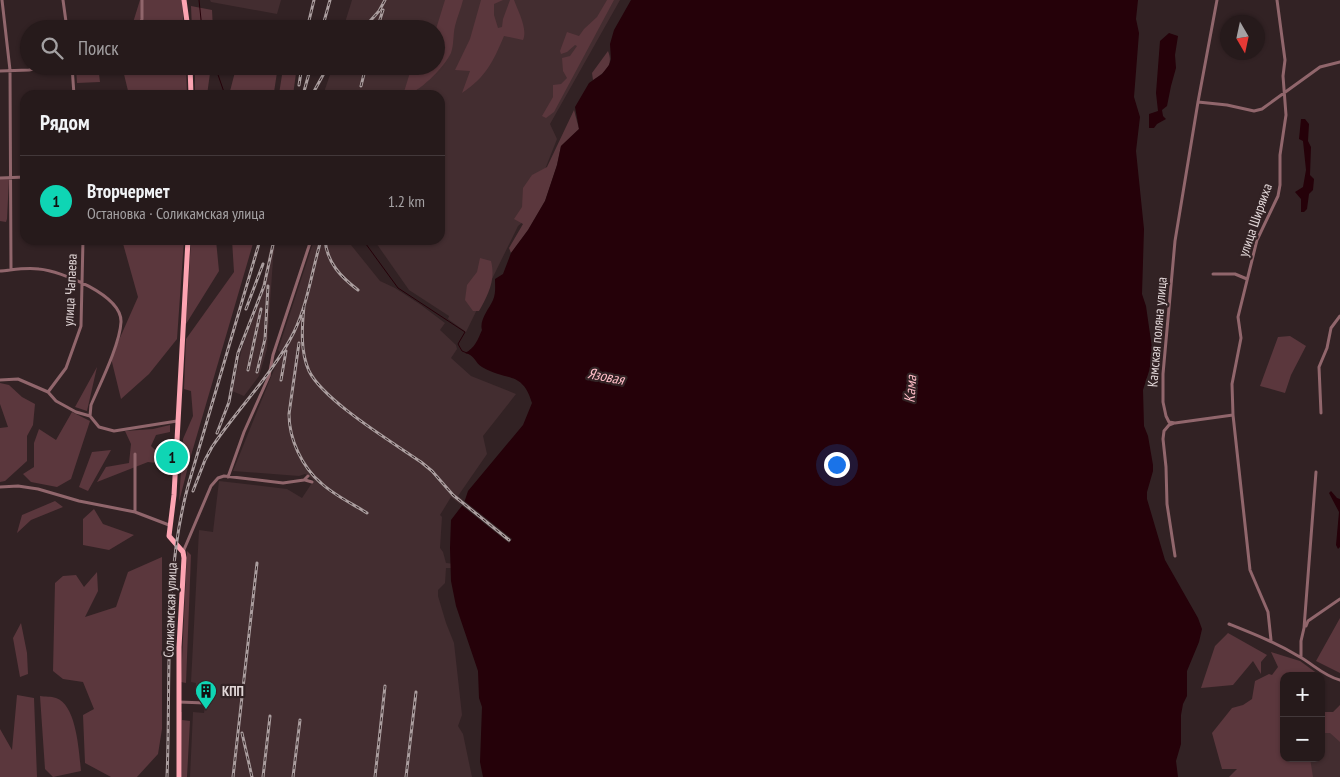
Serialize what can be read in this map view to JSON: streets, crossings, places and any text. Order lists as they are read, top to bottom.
{
  "streets": {
    "main road": ["Соликамская улица"],
    "street": ["улица Ширяиха", "улица Чапаева", "Камская поляна улица"]
  },
  "water": ["Язовая", "Кама"],
  "places": {
    "building": ["КПП"]
  },
  "north": "bottom",
  "page": {
    "search": "Поиск",
    "heading": "Рядом",
    "list": [
      {
        "mark": "1",
        "name": "Вторчермет",
        "note": "Остановка · Соликамская улица",
        "value": "1.2 km"
      }
    ],
    "pins": "1",
    "map_buttons": ["+", "−"]
  }
}
